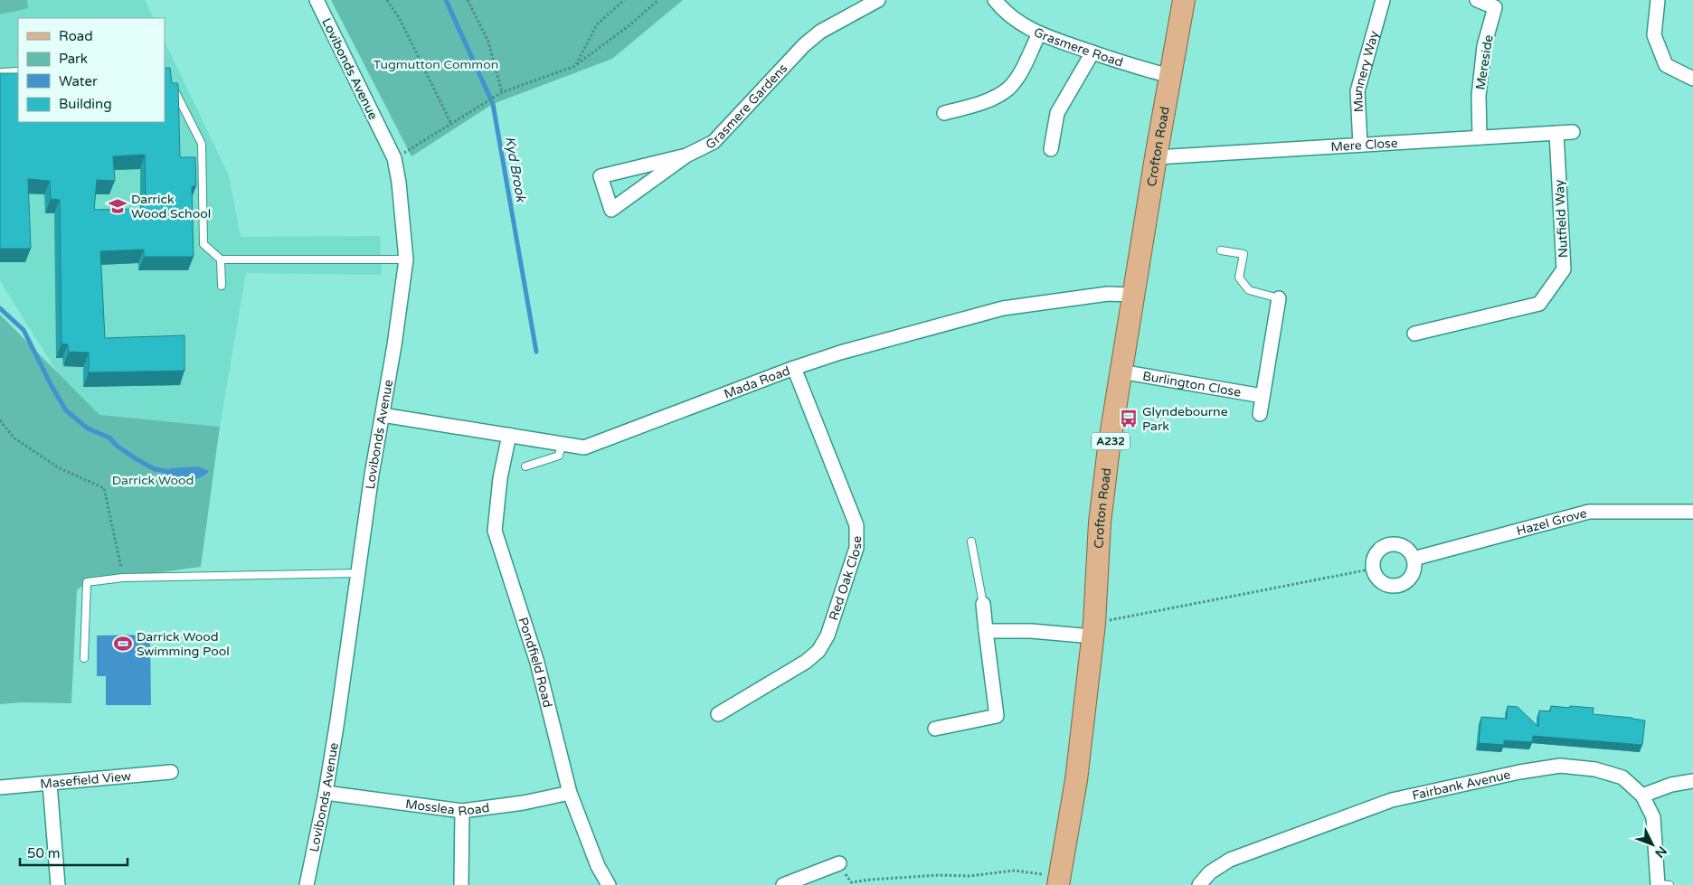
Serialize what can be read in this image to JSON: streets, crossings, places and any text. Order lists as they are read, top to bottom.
{
  "streets": {
    "main road": ["Crofton Road", "A232"],
    "street": [
      "Grasmere Road",
      "Mereside",
      "Lovibonds Avenue",
      "Munnery Way",
      "Grasmere Gardens",
      "Mere Close",
      "Nutfield Way",
      "Mada Road",
      "Burlington Close",
      "Hazel Grove",
      "Red Oak Close",
      "Pondfield Road",
      "Masefield View",
      "Fairbank Avenue",
      "Mosslea Road"
    ]
  },
  "crossings": [
    ["Grasmere Road", "Crofton Road"],
    ["Mereside", "Mere Close"],
    ["Lovibonds Avenue", "Mada Road"],
    ["Lovibonds Avenue", "Mosslea Road"],
    ["Munnery Way", "Mere Close"],
    ["Mere Close", "Crofton Road"],
    ["Mere Close", "Nutfield Way"],
    ["Crofton Road", "Mada Road"],
    ["Crofton Road", "Burlington Close"],
    ["Mada Road", "Red Oak Close"],
    ["Mada Road", "Pondfield Road"],
    ["Pondfield Road", "Mosslea Road"]
  ],
  "water": ["Kyd Brook"],
  "parks": ["Tugmutton Common", "Darrick Wood"],
  "places": {
    "school or university": ["Darrick Wood School"],
    "bus stop": ["Glyndebourne Park"],
    "sports": ["Darrick Wood Swimming Pool"]
  },
  "legend": [
    "Road",
    "Park",
    "Water",
    "Building"
  ],
  "scale_bar": "50 m",
  "north": "bottom right"
}
